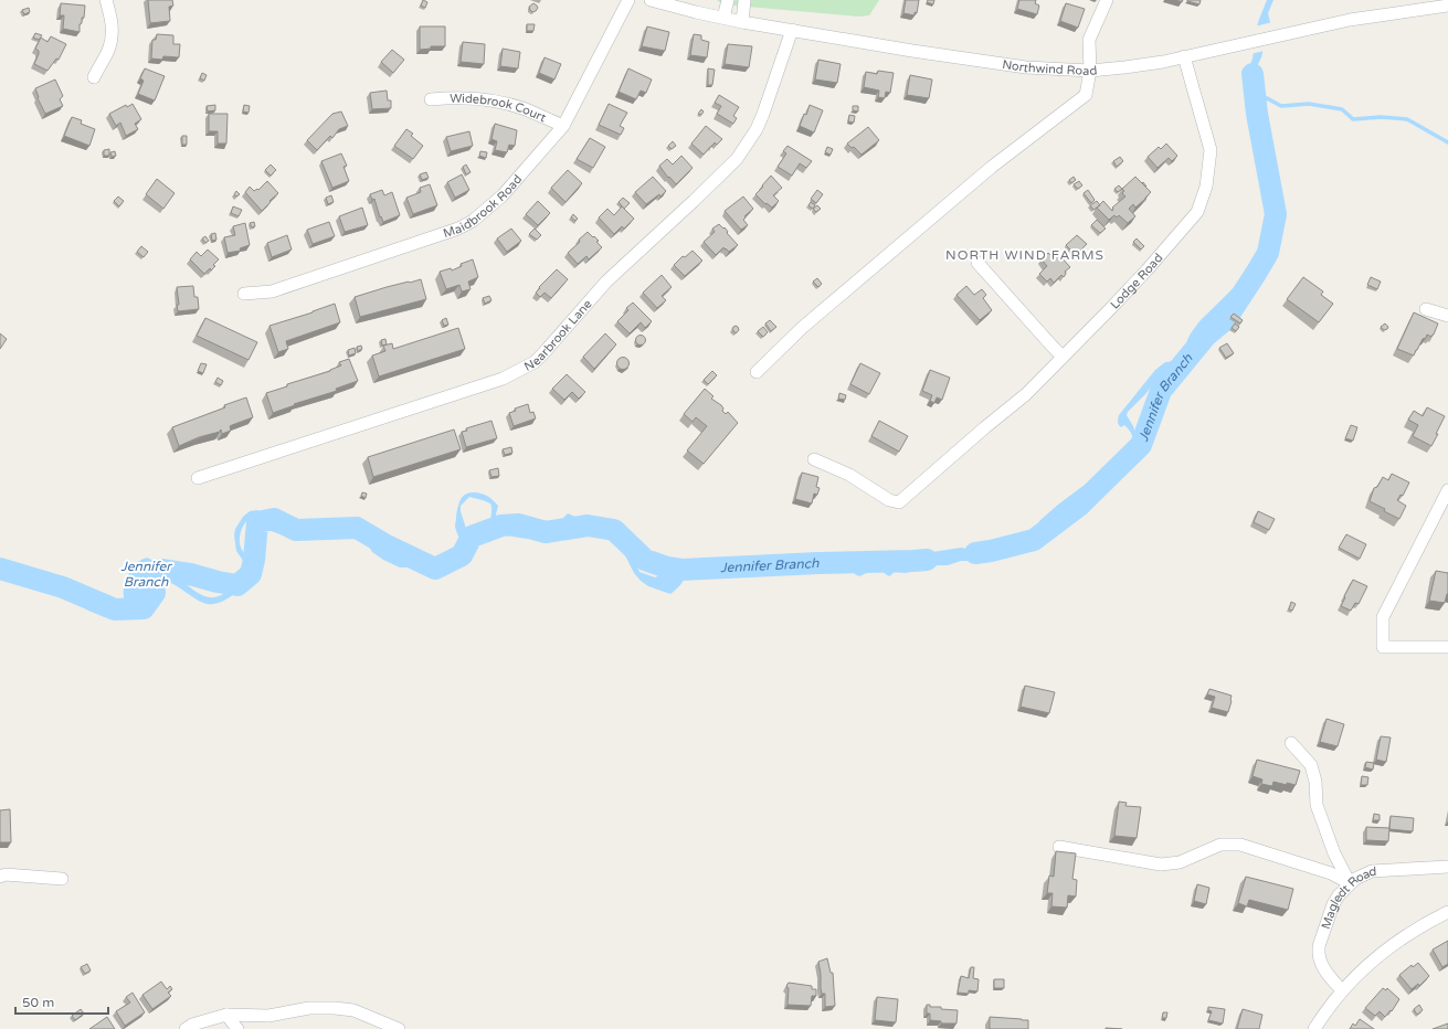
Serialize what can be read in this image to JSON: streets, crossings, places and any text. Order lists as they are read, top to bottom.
{
  "streets": {
    "street": [
      "Northwind Road",
      "Widebrook Court",
      "Maidbrook Road",
      "Lodge Road",
      "Nearbrook Lane",
      "Magledt Road"
    ]
  },
  "crossings": [
    ["Northwind Road", "Lodge Road"],
    ["Northwind Road", "Nearbrook Lane"],
    ["Widebrook Court", "Maidbrook Road"]
  ],
  "districts": ["NORTH WIND FARMS"],
  "water": ["Jennifer Branch"],
  "scale_bar": "50 m"
}
